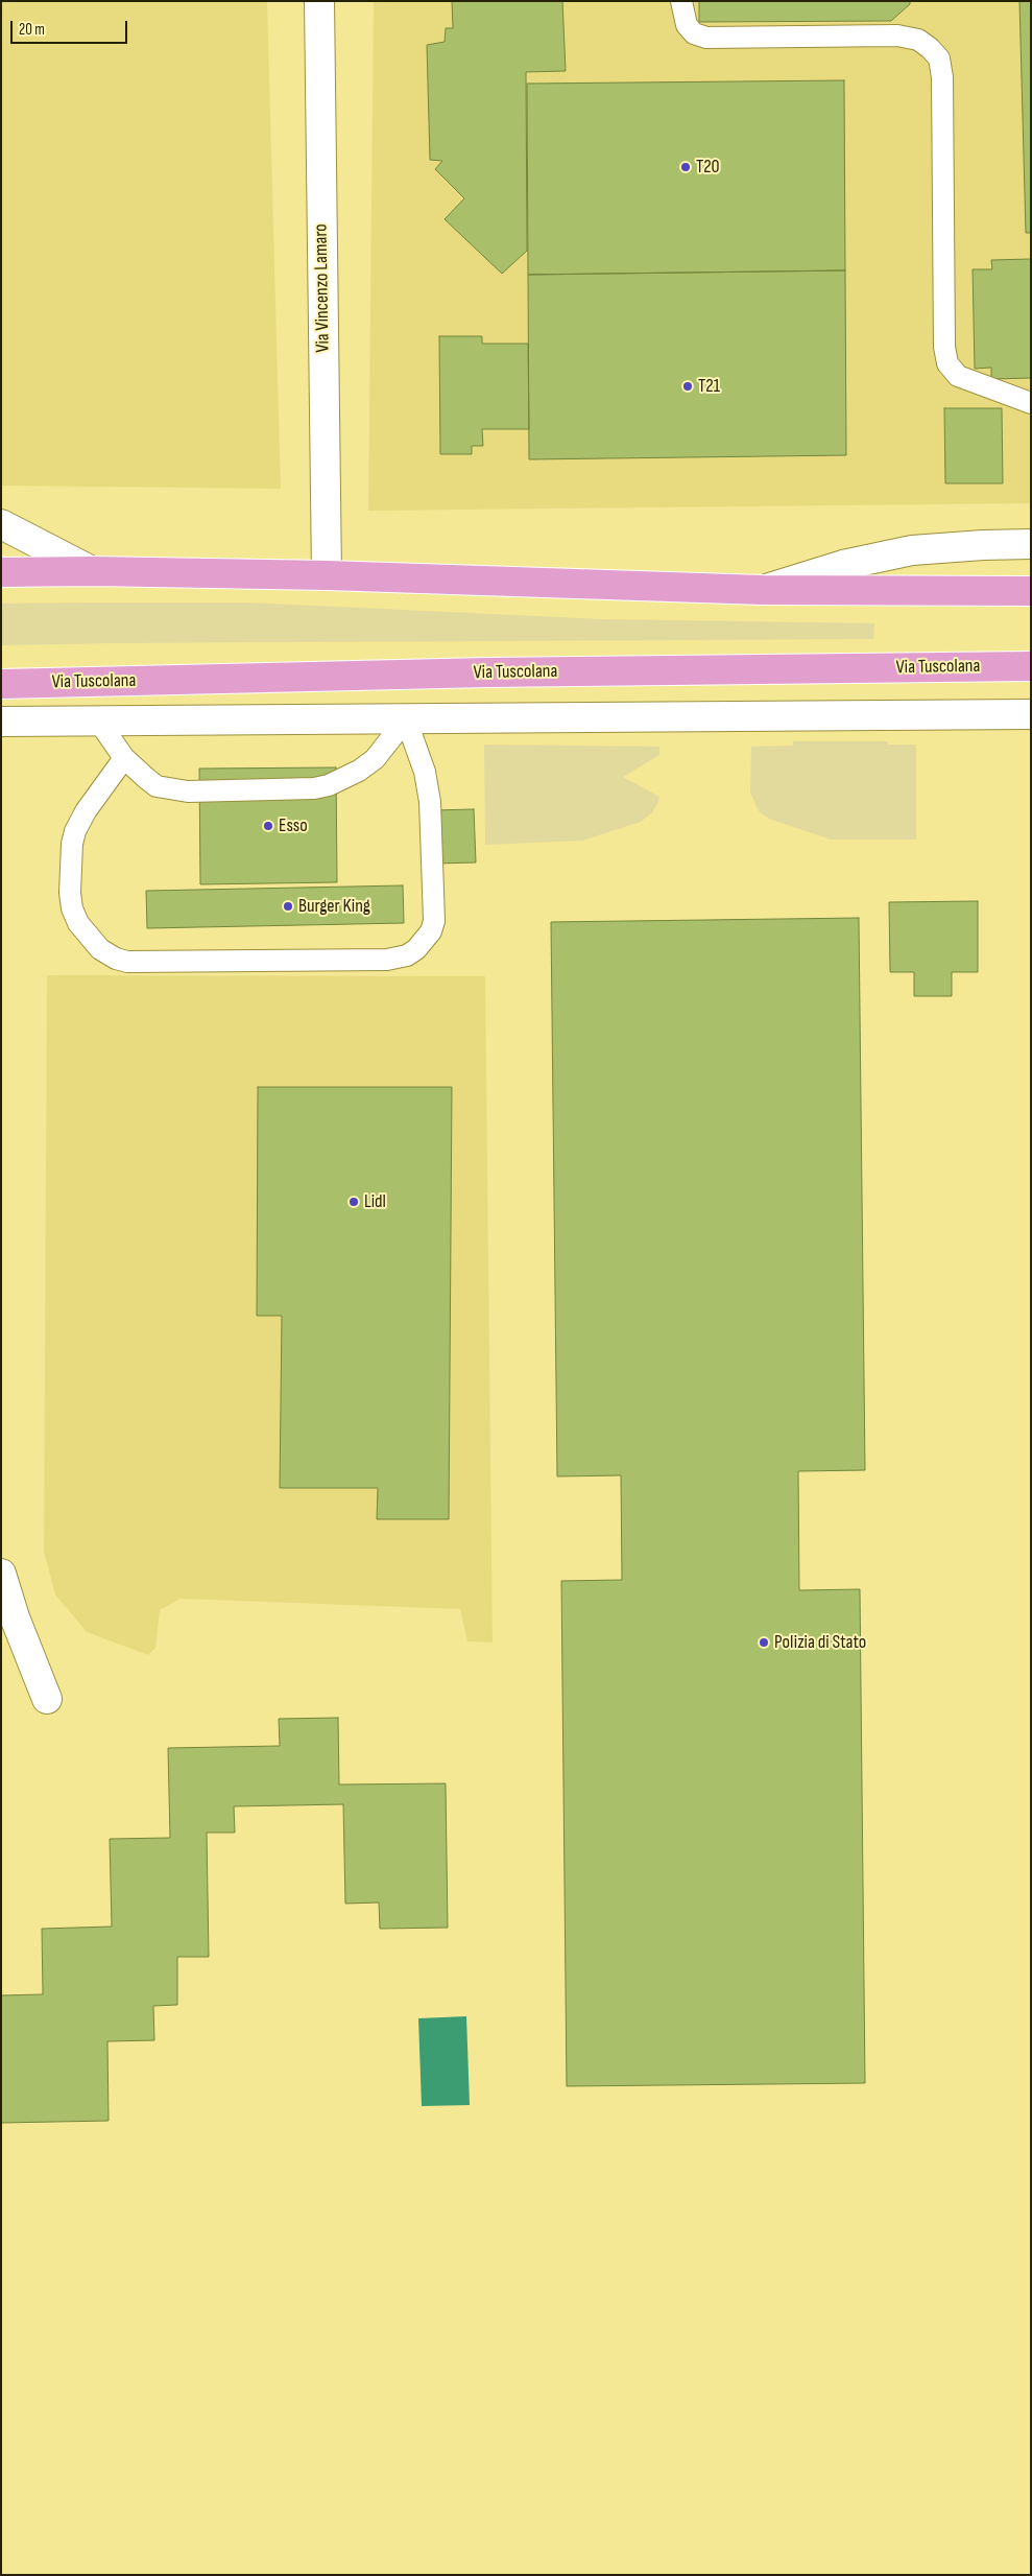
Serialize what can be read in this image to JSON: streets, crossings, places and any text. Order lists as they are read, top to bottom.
{
  "streets": {
    "main road": ["Via Tuscolana"],
    "street": ["Via Vincenzo Lamaro"]
  },
  "places": [
    "T20",
    "T21",
    "Esso",
    "Burger King",
    "Lidl",
    "Polizia di Stato"
  ],
  "scale_bar": "20 m"
}
